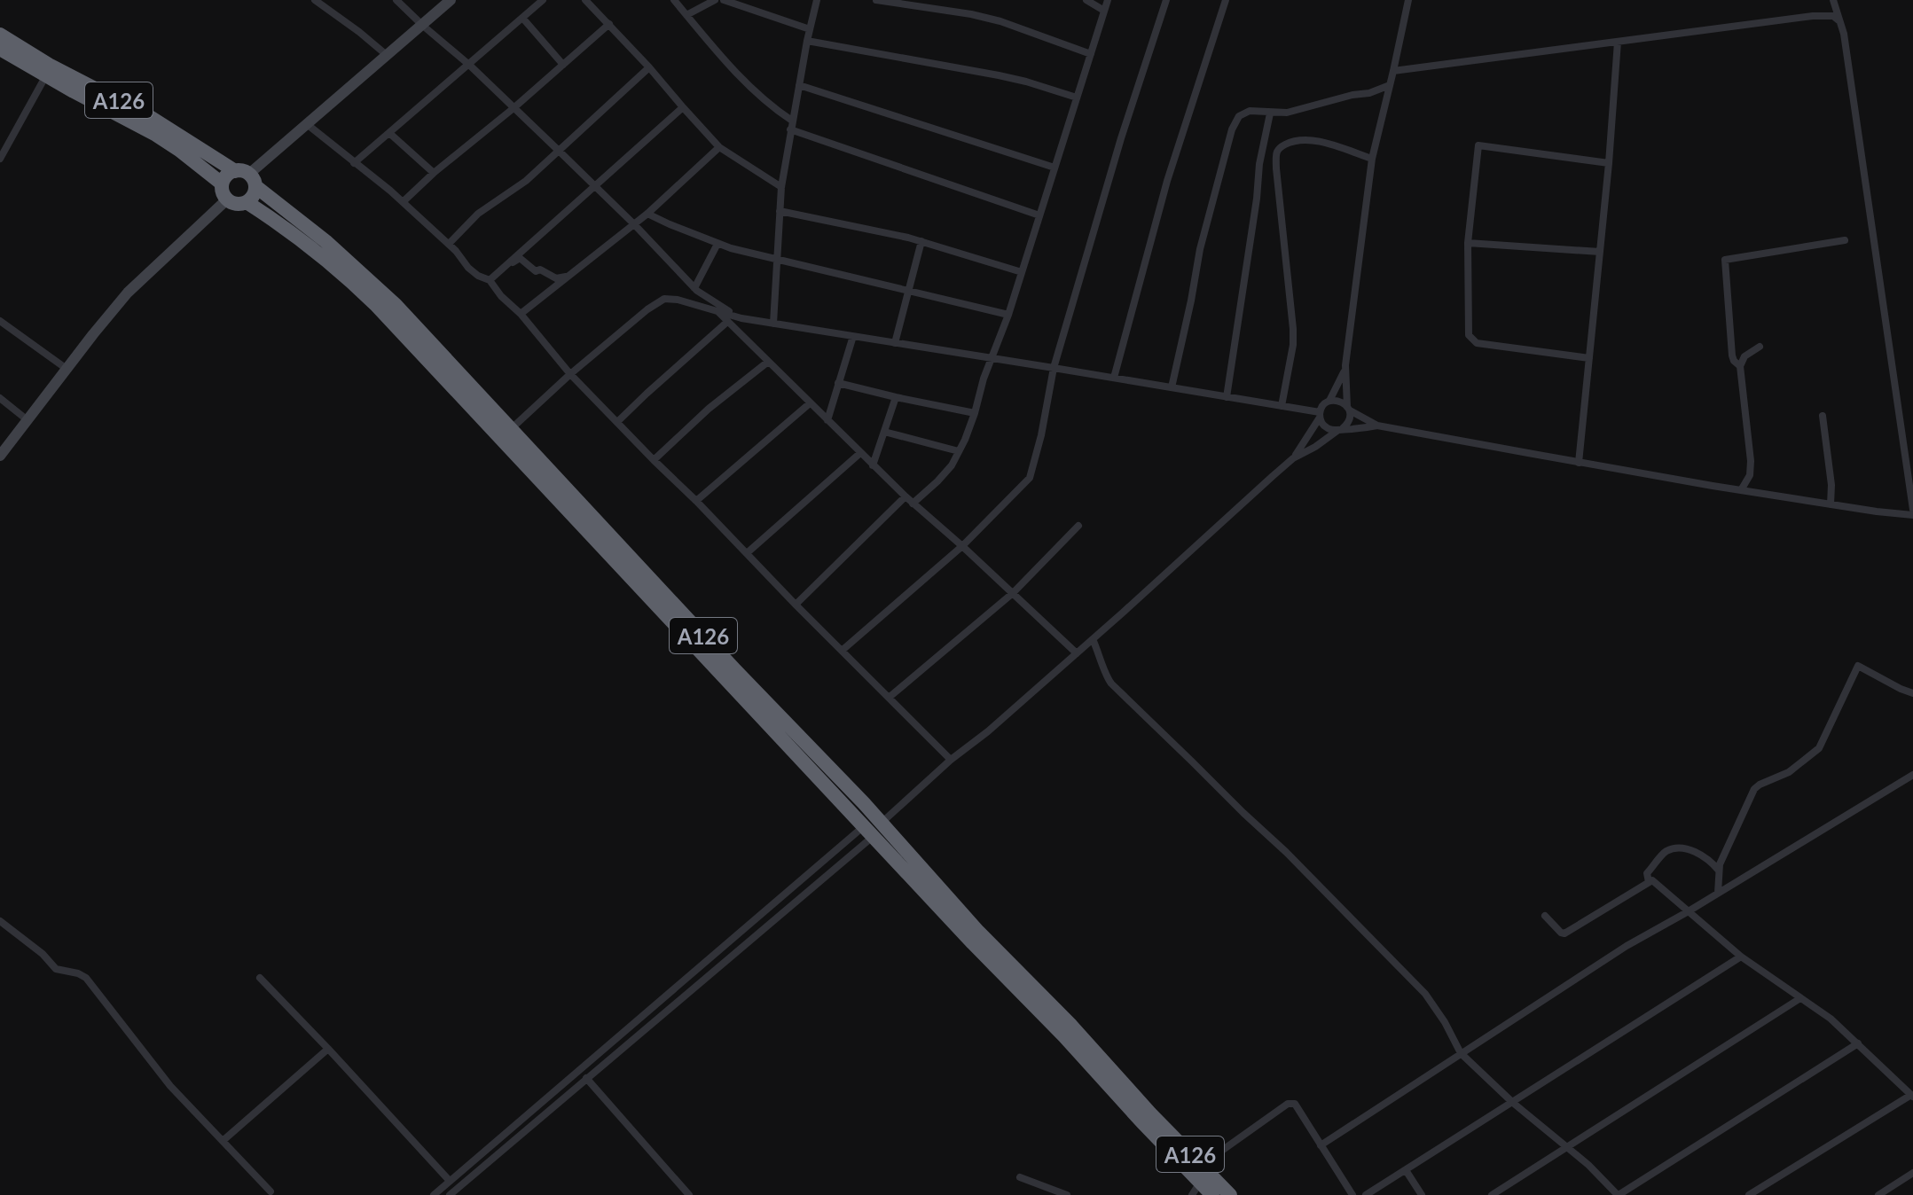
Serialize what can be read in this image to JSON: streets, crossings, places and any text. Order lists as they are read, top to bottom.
{
  "streets": {
    "highway": ["A126"]
  }
}
